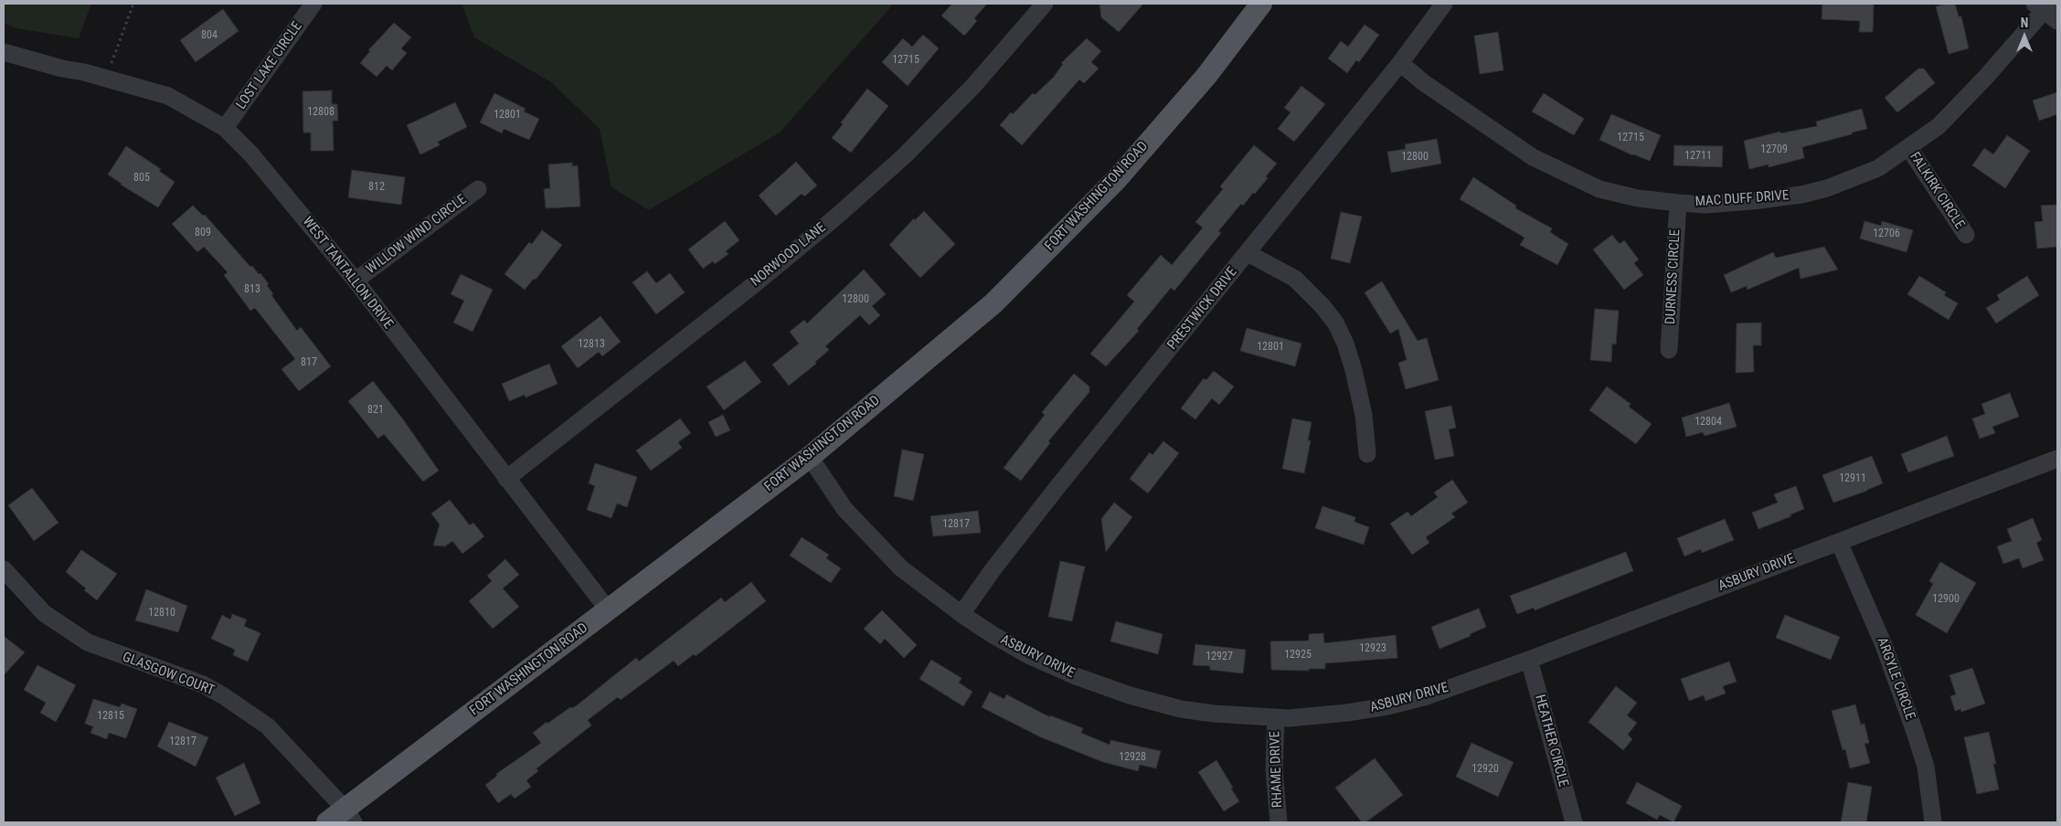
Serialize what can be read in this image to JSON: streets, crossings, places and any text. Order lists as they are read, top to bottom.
{
  "streets": {
    "main road": ["FORT WASHINGTON ROAD"],
    "street": [
      "LOST LAKE CIRCLE",
      "FALKIRK CIRCLE",
      "MAC DUFF DRIVE",
      "WILLOW WIND CIRCLE",
      "NORWOOD LANE",
      "WEST TANTALLON DRIVE",
      "DURNESS CIRCLE",
      "PRESTWICK DRIVE",
      "ASBURY DRIVE",
      "GLASGOW COURT",
      "ARGYLE CIRCLE",
      "HEATHER CIRCLE",
      "RHAME DRIVE"
    ]
  },
  "crossings": [
    ["LOST LAKE CIRCLE", "WEST TANTALLON DRIVE"],
    ["FALKIRK CIRCLE", "MAC DUFF DRIVE"],
    ["FORT WASHINGTON ROAD", "WEST TANTALLON DRIVE"],
    ["FORT WASHINGTON ROAD", "ASBURY DRIVE"],
    ["FORT WASHINGTON ROAD", "GLASGOW COURT"],
    ["MAC DUFF DRIVE", "DURNESS CIRCLE"],
    ["MAC DUFF DRIVE", "PRESTWICK DRIVE"],
    ["WILLOW WIND CIRCLE", "WEST TANTALLON DRIVE"],
    ["NORWOOD LANE", "WEST TANTALLON DRIVE"],
    ["PRESTWICK DRIVE", "ASBURY DRIVE"],
    ["ASBURY DRIVE", "ARGYLE CIRCLE"],
    ["ASBURY DRIVE", "HEATHER CIRCLE"],
    ["ASBURY DRIVE", "RHAME DRIVE"]
  ],
  "house_numbers": [
    "804",
    "12715",
    "12808",
    "12801",
    "12715",
    "12709",
    "12711",
    "12800",
    "805",
    "812",
    "809",
    "12706",
    "813",
    "12800",
    "12813",
    "12801",
    "817",
    "821",
    "12804",
    "12911",
    "12817",
    "12900",
    "12810",
    "12923",
    "12925",
    "12927",
    "12815",
    "12817",
    "12928",
    "12920"
  ],
  "north": "top"
}
